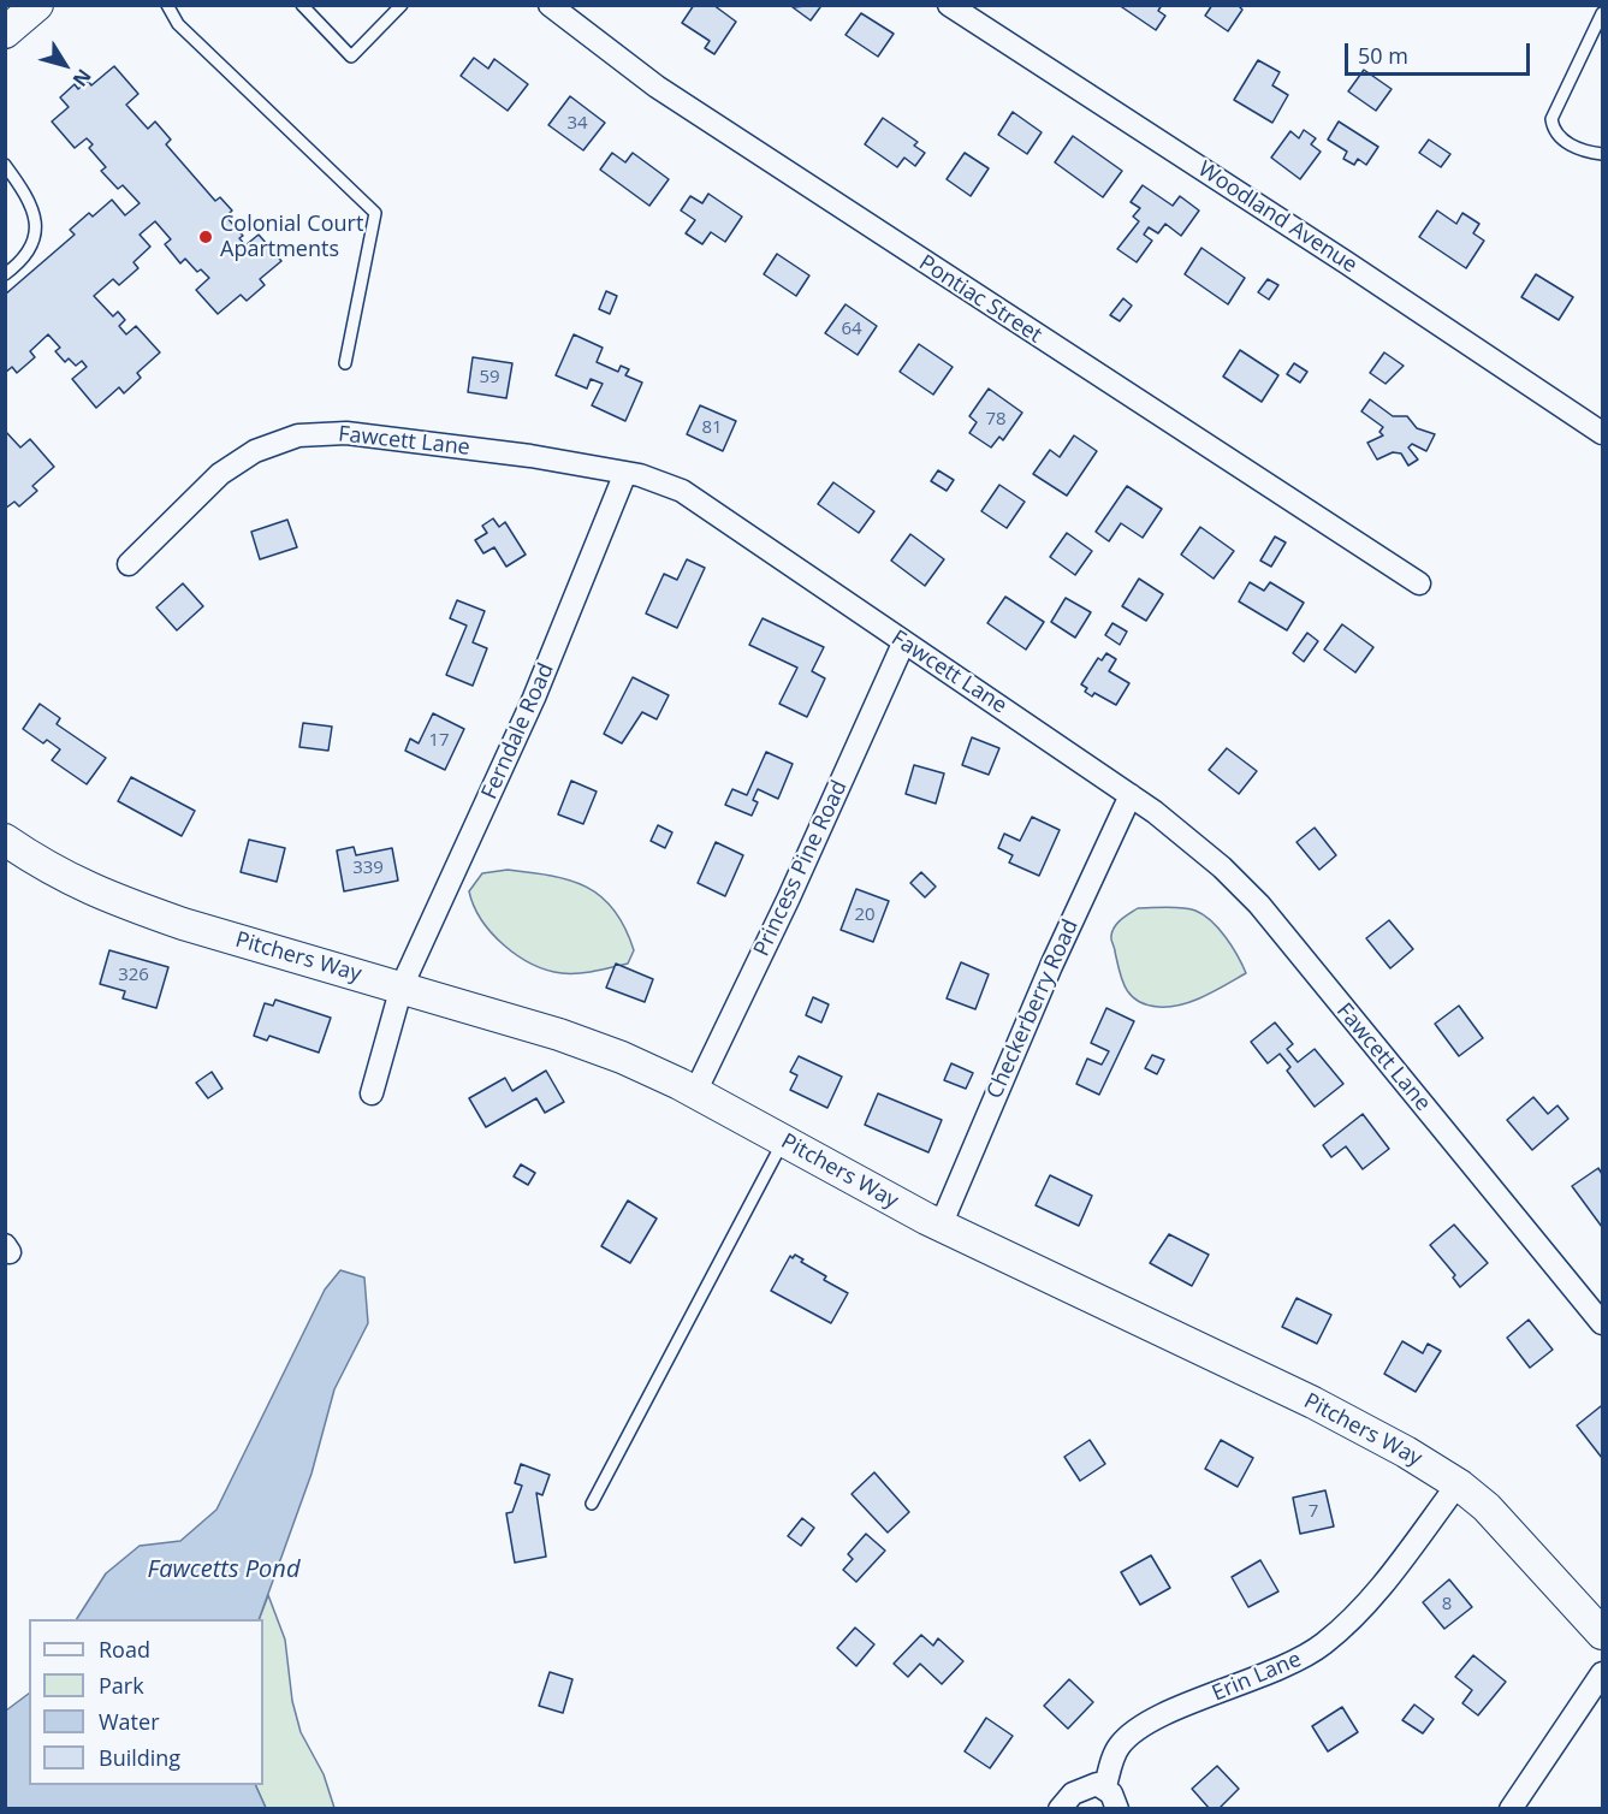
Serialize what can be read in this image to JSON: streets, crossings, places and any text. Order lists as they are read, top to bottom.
{
  "streets": {
    "main road": ["Pitchers Way"],
    "street": [
      "Woodland Avenue",
      "Pontiac Street",
      "Fawcett Lane",
      "Ferndale Road",
      "Princess Pine Road",
      "Checkerberry Road",
      "Erin Lane"
    ]
  },
  "crossings": [
    ["Fawcett Lane", "Ferndale Road"],
    ["Fawcett Lane", "Princess Pine Road"],
    ["Fawcett Lane", "Checkerberry Road"],
    ["Ferndale Road", "Pitchers Way"],
    ["Princess Pine Road", "Pitchers Way"],
    ["Pitchers Way", "Checkerberry Road"],
    ["Pitchers Way", "Erin Lane"]
  ],
  "water": ["Fawcetts Pond"],
  "places": ["Colonial Court Apartments"],
  "house_numbers": [
    "34",
    "64",
    "59",
    "78",
    "81",
    "17",
    "339",
    "20",
    "326",
    "7",
    "8"
  ],
  "legend": [
    "Road",
    "Park",
    "Water",
    "Building"
  ],
  "scale_bar": "50 m",
  "north": "bottom right"
}
